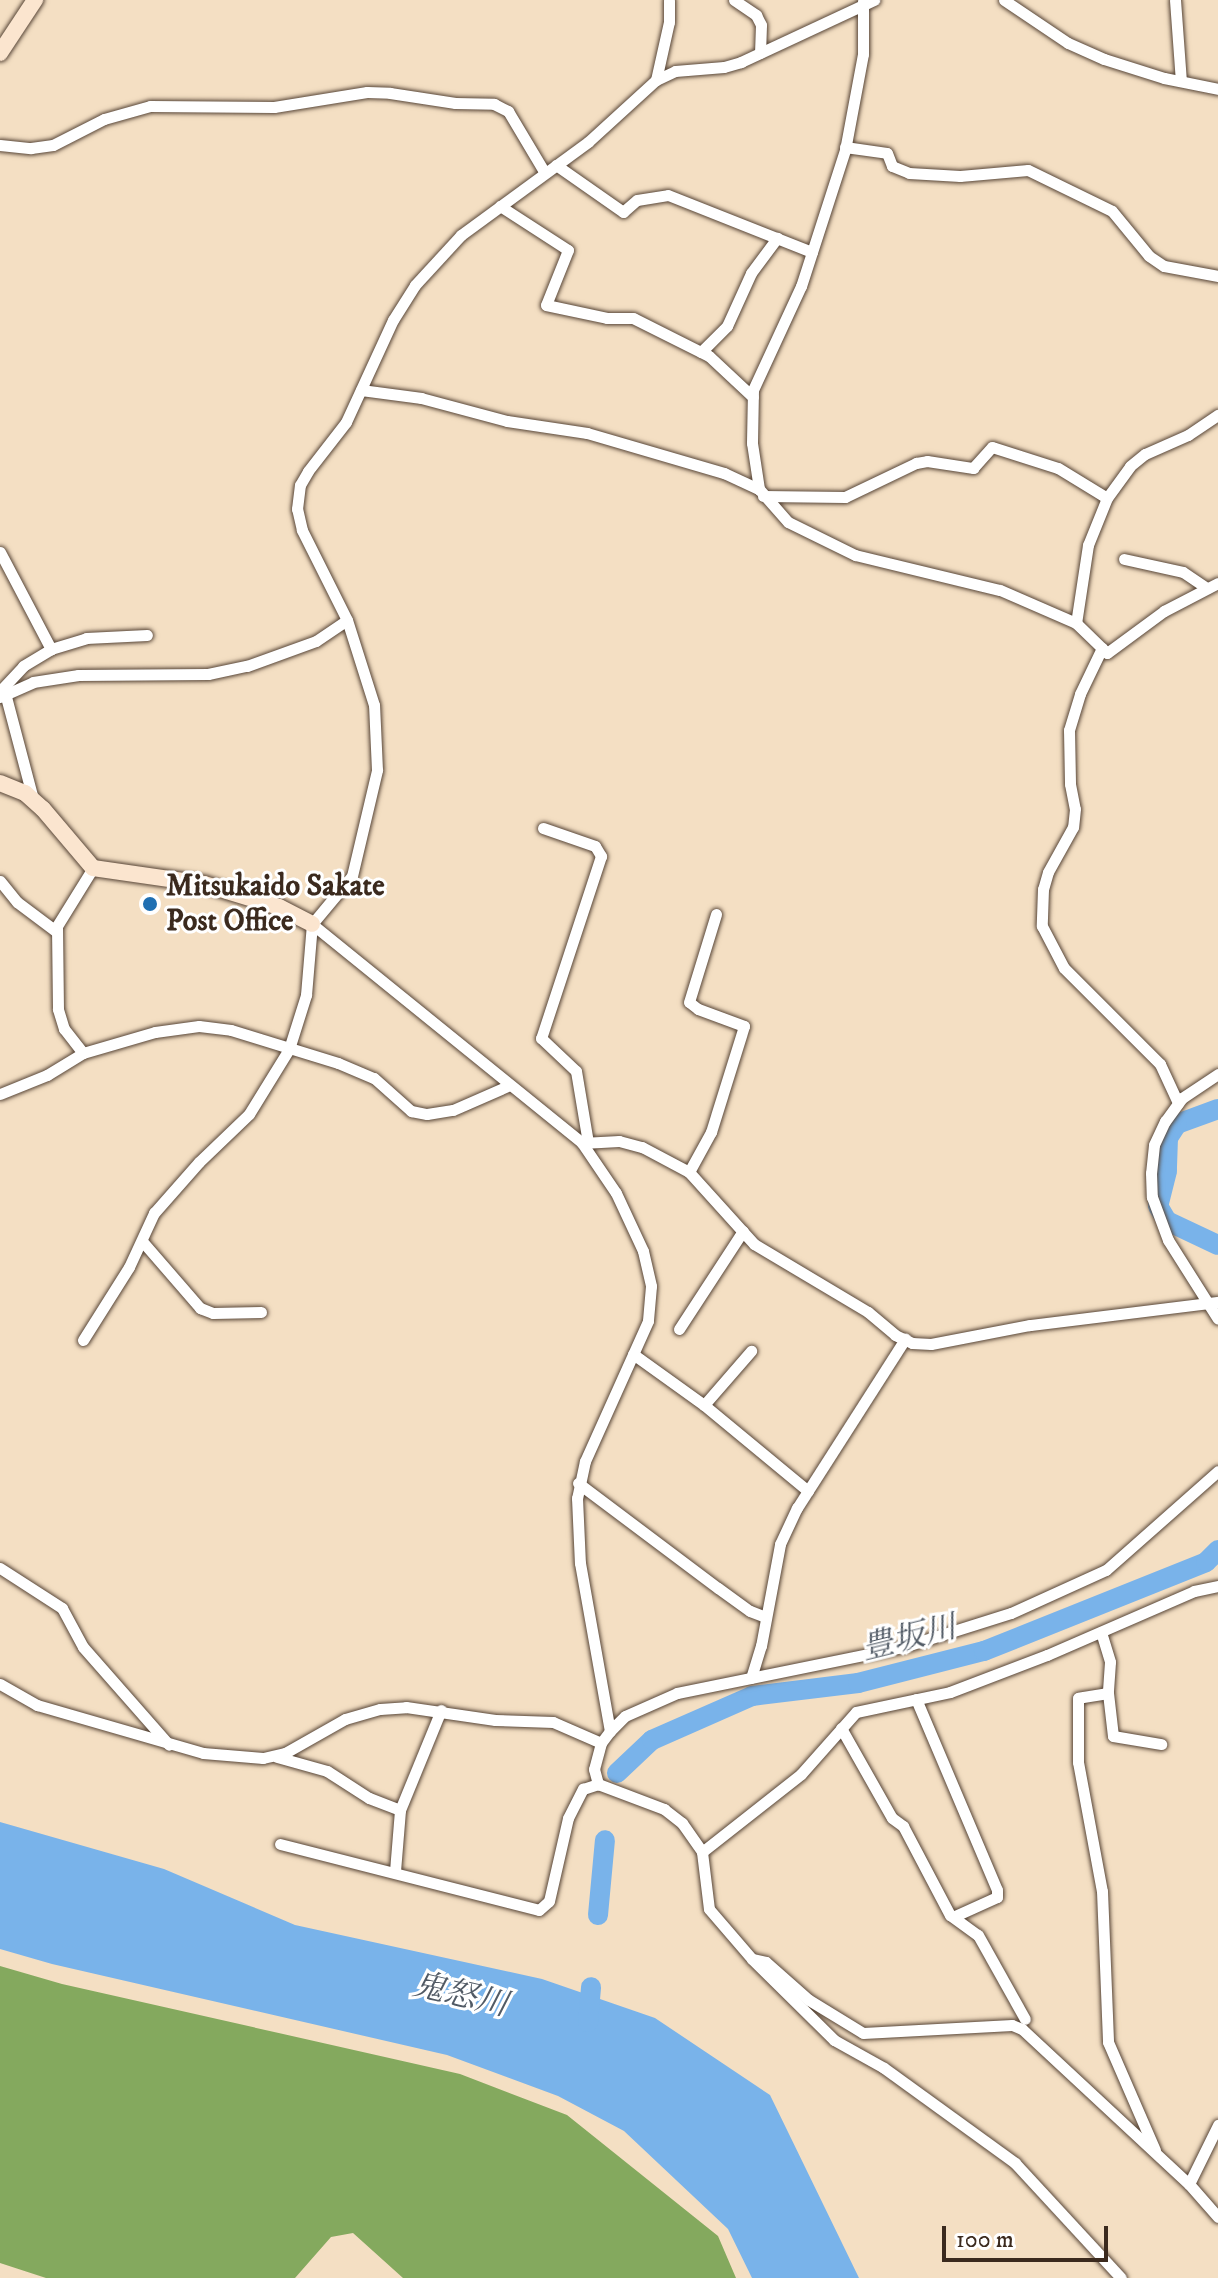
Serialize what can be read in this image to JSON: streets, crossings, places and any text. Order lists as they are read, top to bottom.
{
  "water": ["豊坂川", "鬼怒川"],
  "places": ["Mitsukaido Sakate Post Office"],
  "scale_bar": "100 m"
}
